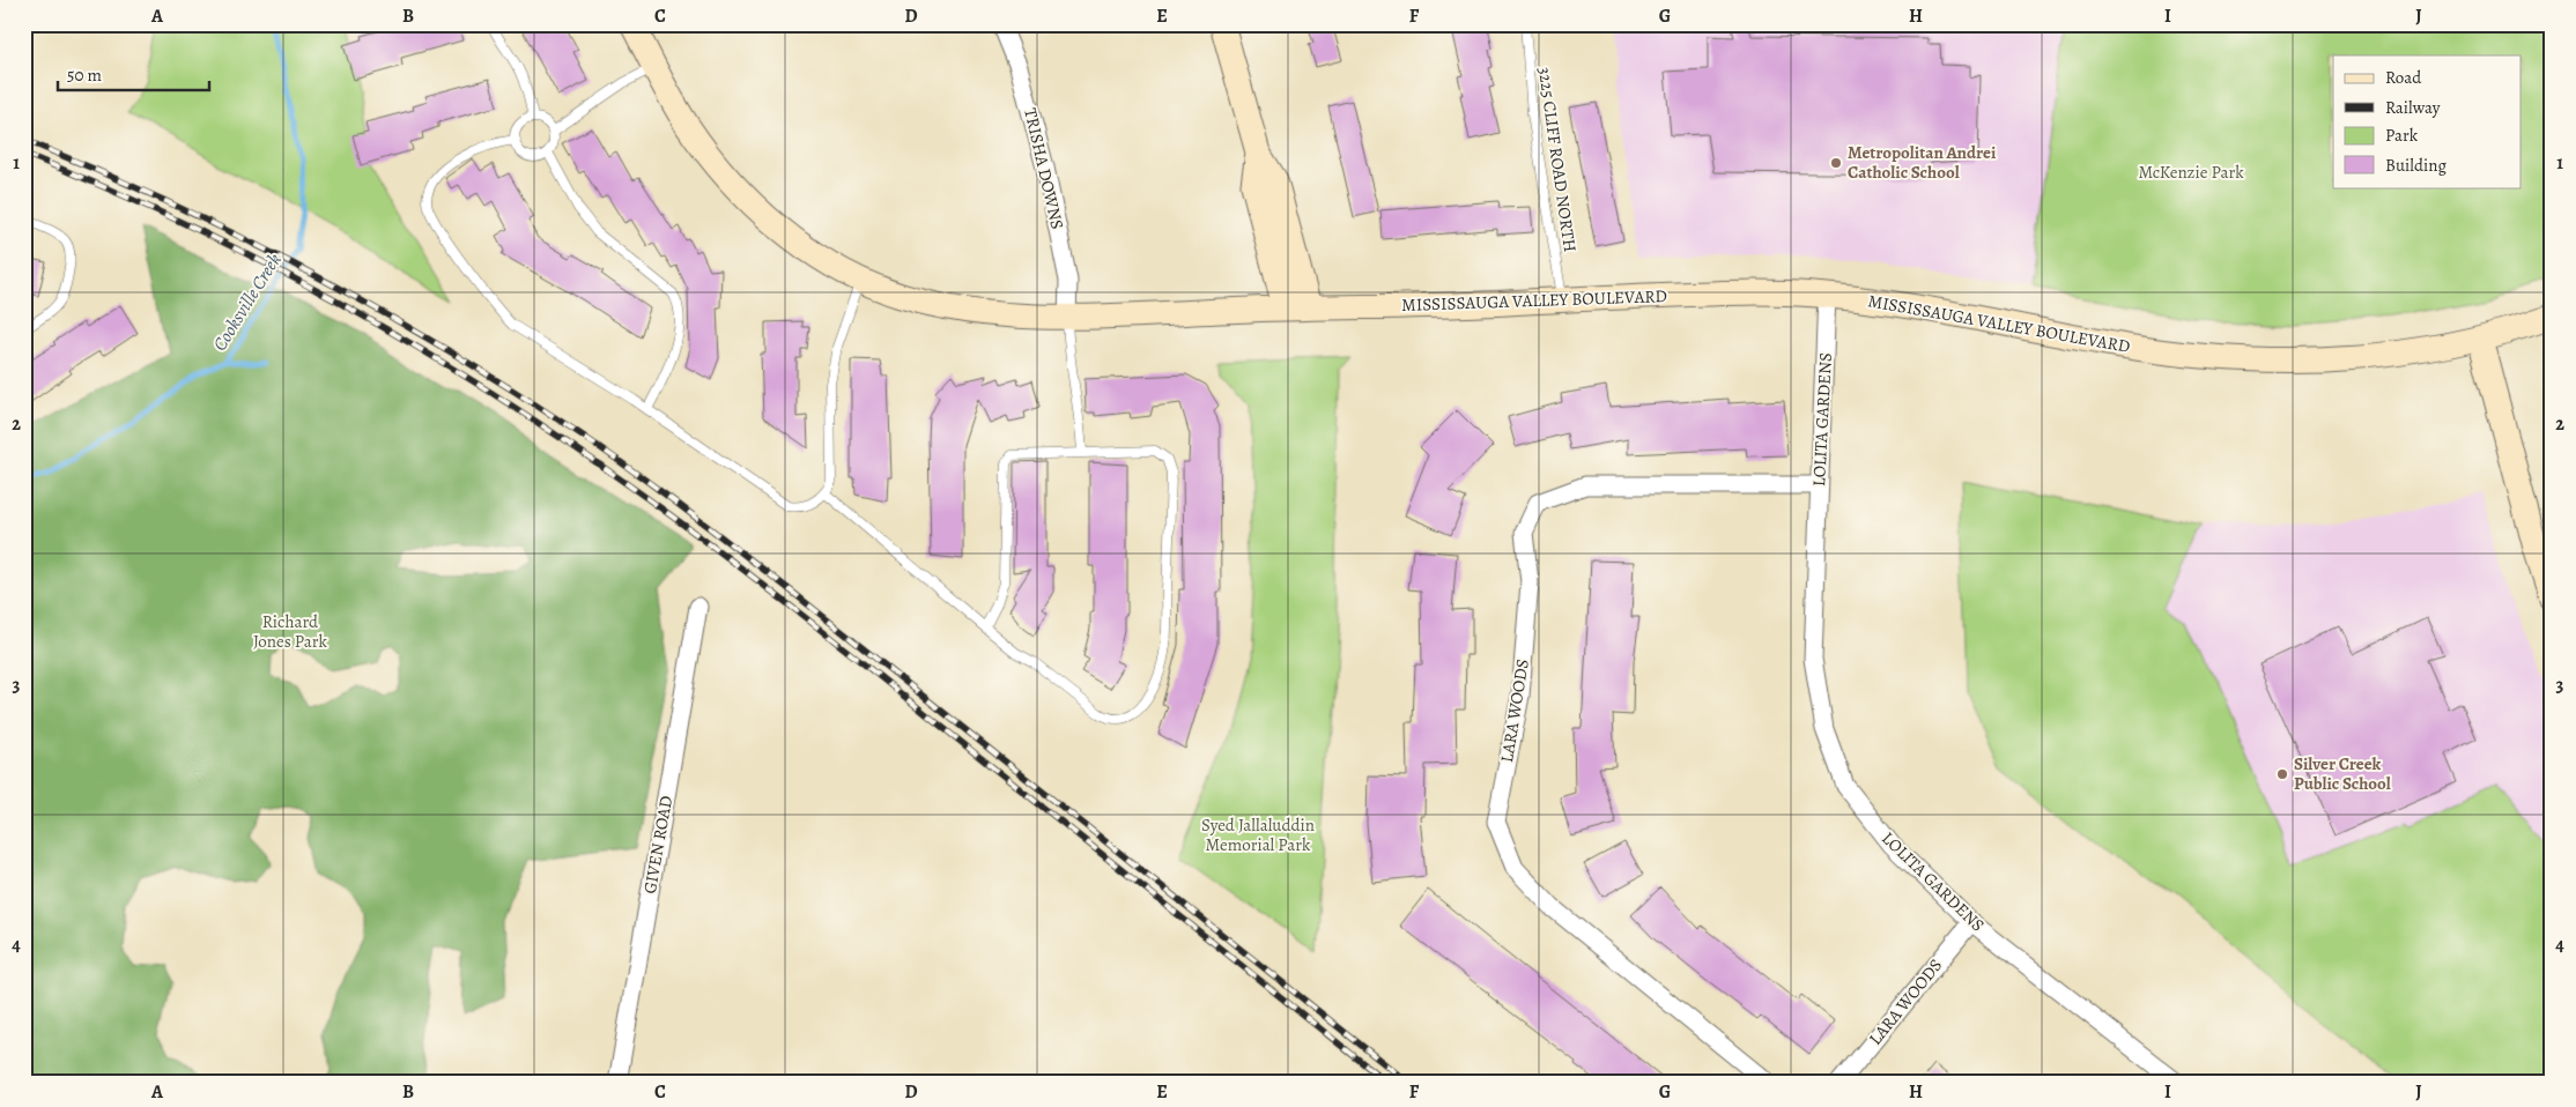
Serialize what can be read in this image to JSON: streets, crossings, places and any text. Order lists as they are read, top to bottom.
{
  "streets": {
    "street": [
      "TRISHA DOWNS",
      "MISSISSAUGA VALLEY BOULEVARD",
      "LOLITA GARDENS",
      "LARA WOODS",
      "GIVEN ROAD"
    ],
    "lane": ["3225 CLIFF ROAD NORTH"]
  },
  "crossings": [
    ["3225 CLIFF ROAD NORTH", "MISSISSAUGA VALLEY BOULEVARD"],
    ["TRISHA DOWNS", "MISSISSAUGA VALLEY BOULEVARD"],
    ["MISSISSAUGA VALLEY BOULEVARD", "LOLITA GARDENS"],
    ["LOLITA GARDENS", "LARA WOODS"]
  ],
  "water": ["Cooksville Creek"],
  "parks": ["McKenzie Park", "Richard Jones Park", "Syed Jallaluddin Memorial Park"],
  "places": ["Metropolitan Andrei Catholic School", "Silver Creek Public School"],
  "legend": [
    "Road",
    "Railway",
    "Park",
    "Building"
  ],
  "scale_bar": "50 m",
  "grid": {
    "columns": [
      "A",
      "B",
      "C",
      "D",
      "E",
      "F",
      "G",
      "H",
      "I",
      "J"
    ],
    "rows": [
      "1",
      "2",
      "3",
      "4"
    ]
  }
}
